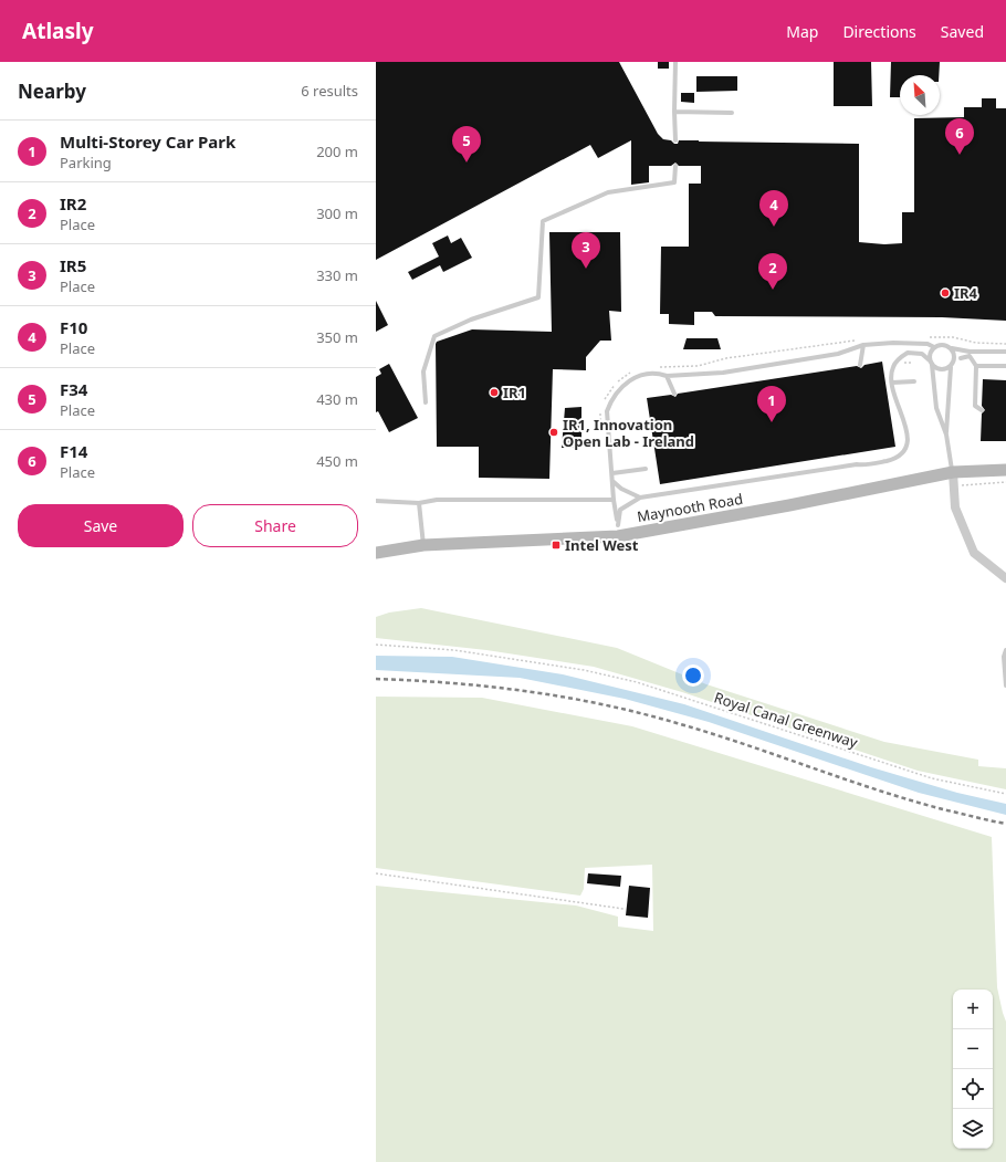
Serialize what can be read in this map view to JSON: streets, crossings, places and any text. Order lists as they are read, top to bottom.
{
  "streets": {
    "main road": ["Maynooth Road"],
    "path": ["Royal Canal Greenway"]
  },
  "places": {
    "other": ["IR4", "IR1", "IR1, Innovation Open Lab - Ireland"],
    "transit": ["Intel West"]
  },
  "north": "top left",
  "page": {
    "header": "Atlasly",
    "nav": ["Map", "Directions", "Saved"],
    "heading": ["Nearby", "6 results"],
    "pins": [
      "6",
      "5",
      "4",
      "3",
      "2",
      "1"
    ],
    "list": [
      {
        "mark": "1",
        "name": "Multi-Storey Car Park",
        "note": "Parking",
        "value": "200 m"
      },
      {
        "mark": "2",
        "name": "IR2",
        "note": "Place",
        "value": "300 m"
      },
      {
        "mark": "3",
        "name": "IR5",
        "note": "Place",
        "value": "330 m"
      },
      {
        "mark": "4",
        "name": "F10",
        "note": "Place",
        "value": "350 m"
      },
      {
        "mark": "5",
        "name": "F34",
        "note": "Place",
        "value": "430 m"
      },
      {
        "mark": "6",
        "name": "F14",
        "note": "Place",
        "value": "450 m"
      }
    ],
    "buttons": ["Save", "Share"],
    "map_buttons": ["+", "−"]
  }
}
